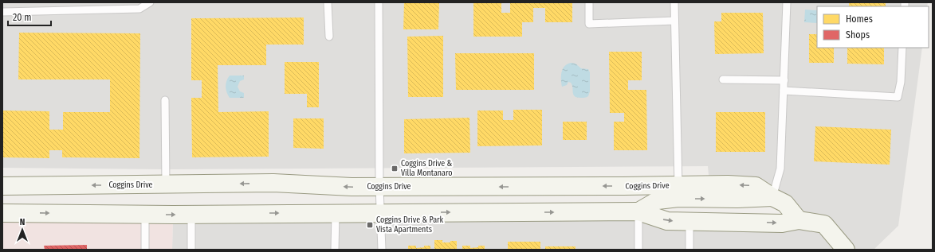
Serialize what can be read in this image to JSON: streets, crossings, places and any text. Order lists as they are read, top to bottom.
{
  "streets": {
    "street": ["Coggins Drive"]
  },
  "places": {
    "transit": ["Coggins Drive & Villa Montanaro", "Coggins Drive & Park Vista Apartments"]
  },
  "legend": ["Homes", "Shops"],
  "scale_bar": "20 m",
  "north": "top"
}
